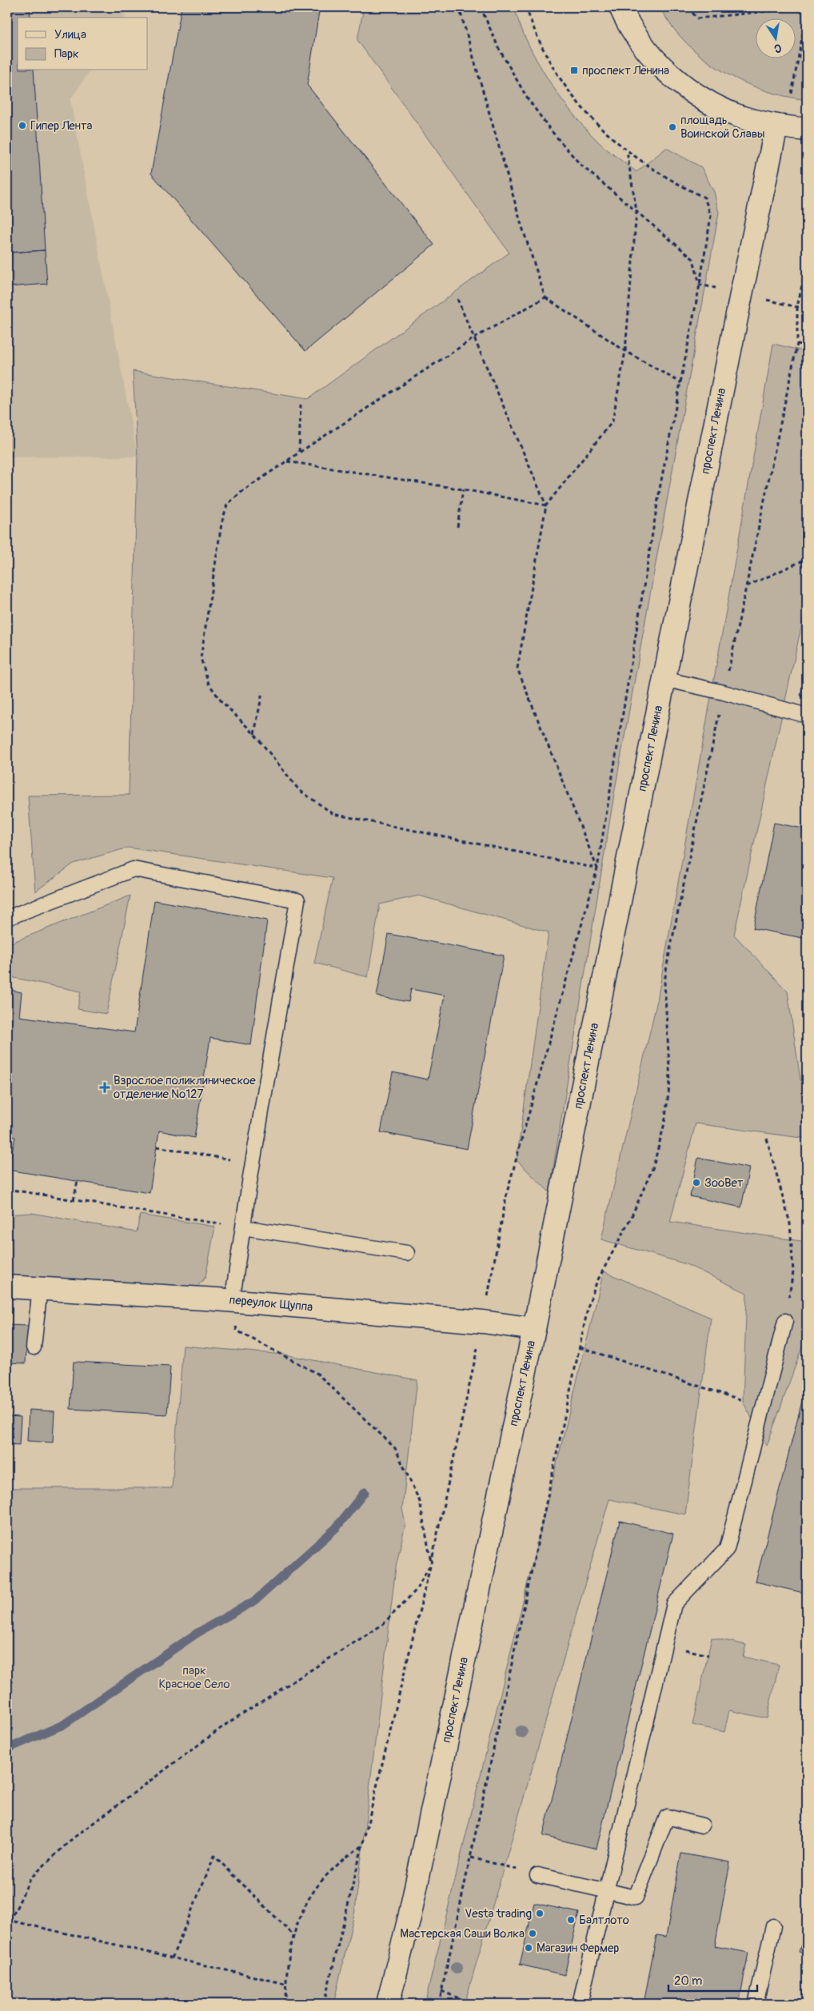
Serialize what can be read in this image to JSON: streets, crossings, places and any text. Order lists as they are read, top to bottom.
{
  "streets": {
    "main road": ["проспект Ленина", "переулок Щуппа"]
  },
  "crossings": [
    ["проспект Ленина", "переулок Щуппа"]
  ],
  "parks": ["парк Красное Село"],
  "places": {
    "transit": ["проспект Ленина"],
    "other": [
      "Гипер Лента",
      "площадь Воинской Славы",
      "ЗооВет",
      "Vesta trading",
      "Балтлото",
      "Мастерская Саши Волка",
      "Магазин Фермер"
    ],
    "health": ["Взрослое поликлиническое отделение №127"]
  },
  "legend": ["Улица", "Парк"],
  "scale_bar": "20 m",
  "north": "bottom"
}
